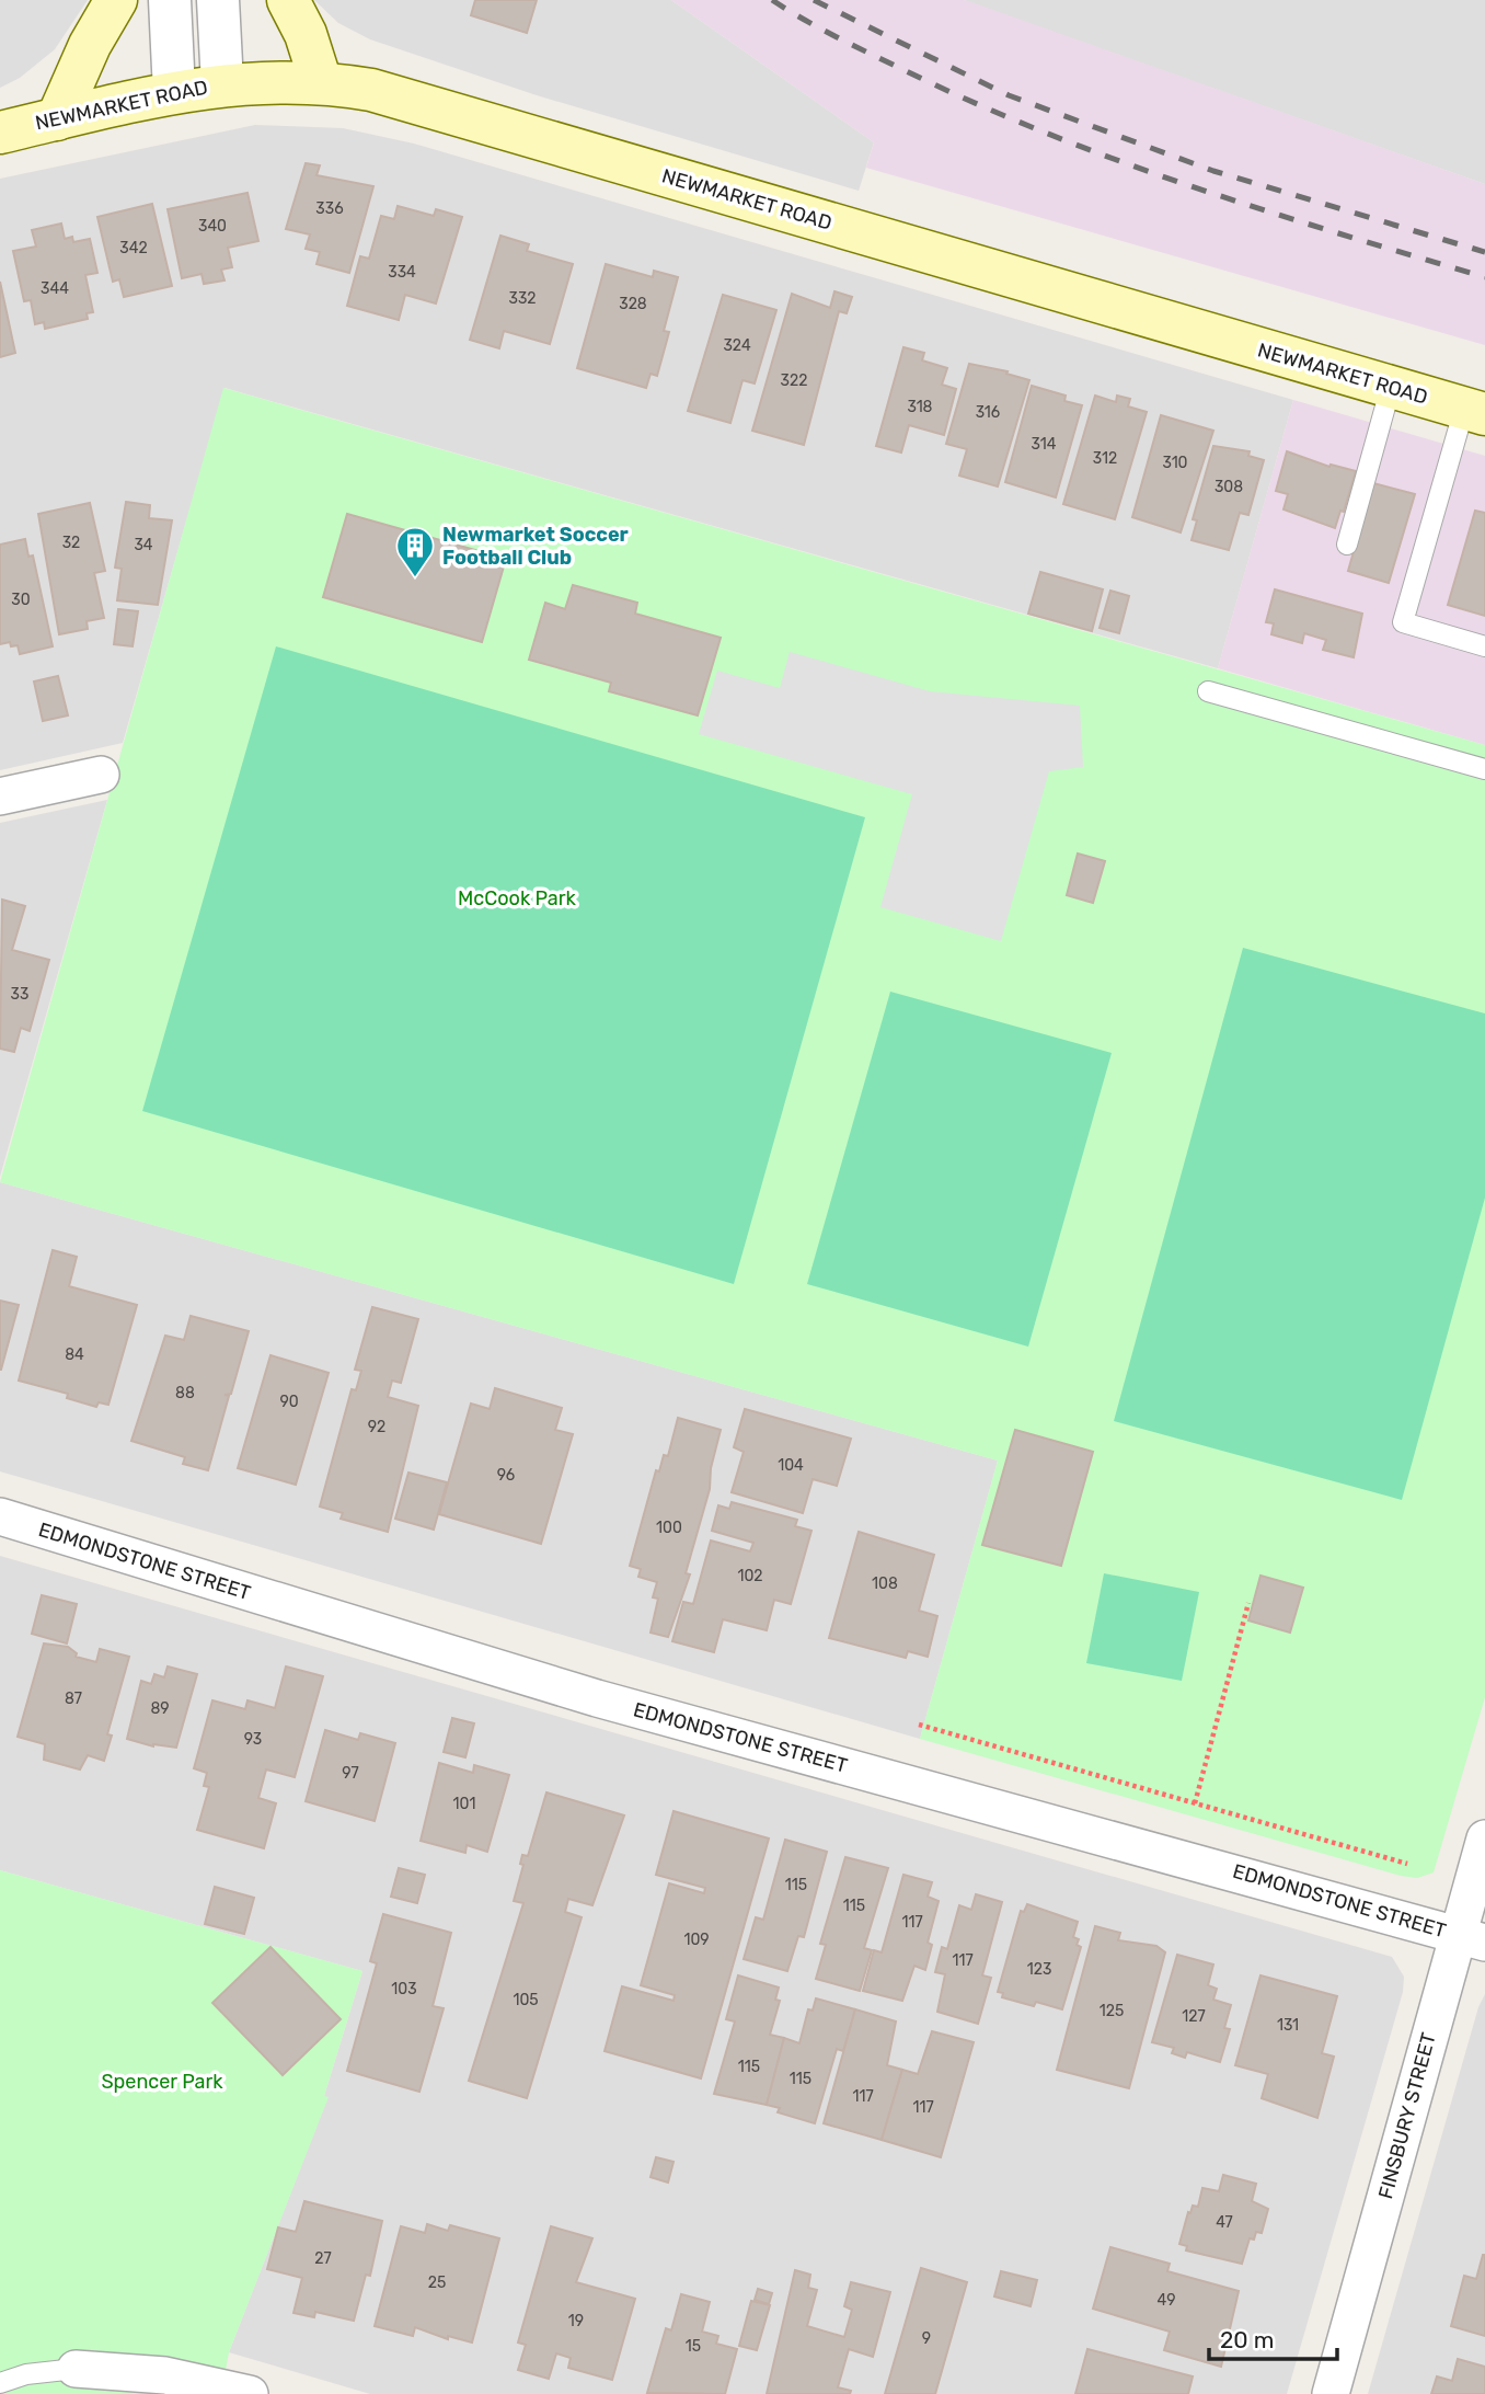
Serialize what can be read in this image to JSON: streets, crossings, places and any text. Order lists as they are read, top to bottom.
{
  "streets": {
    "main road": ["NEWMARKET ROAD"],
    "street": ["EDMONDSTONE STREET", "FINSBURY STREET"]
  },
  "crossings": [
    ["EDMONDSTONE STREET", "FINSBURY STREET"]
  ],
  "parks": ["McCook Park", "Spencer Park"],
  "places": {
    "building": ["Newmarket Soccer Football Club"]
  },
  "house_numbers": [
    "336",
    "340",
    "342",
    "334",
    "344",
    "332",
    "328",
    "324",
    "322",
    "318",
    "316",
    "314",
    "312",
    "310",
    "308",
    "32",
    "34",
    "30",
    "33",
    "84",
    "88",
    "90",
    "92",
    "104",
    "96",
    "100",
    "102",
    "108",
    "87",
    "89",
    "93",
    "97",
    "101",
    "115",
    "115",
    "117",
    "109",
    "117",
    "123",
    "103",
    "105",
    "125",
    "127",
    "131",
    "115",
    "115",
    "117",
    "117",
    "47",
    "27",
    "25",
    "49",
    "19",
    "9",
    "15"
  ],
  "scale_bar": "20 m"
}
